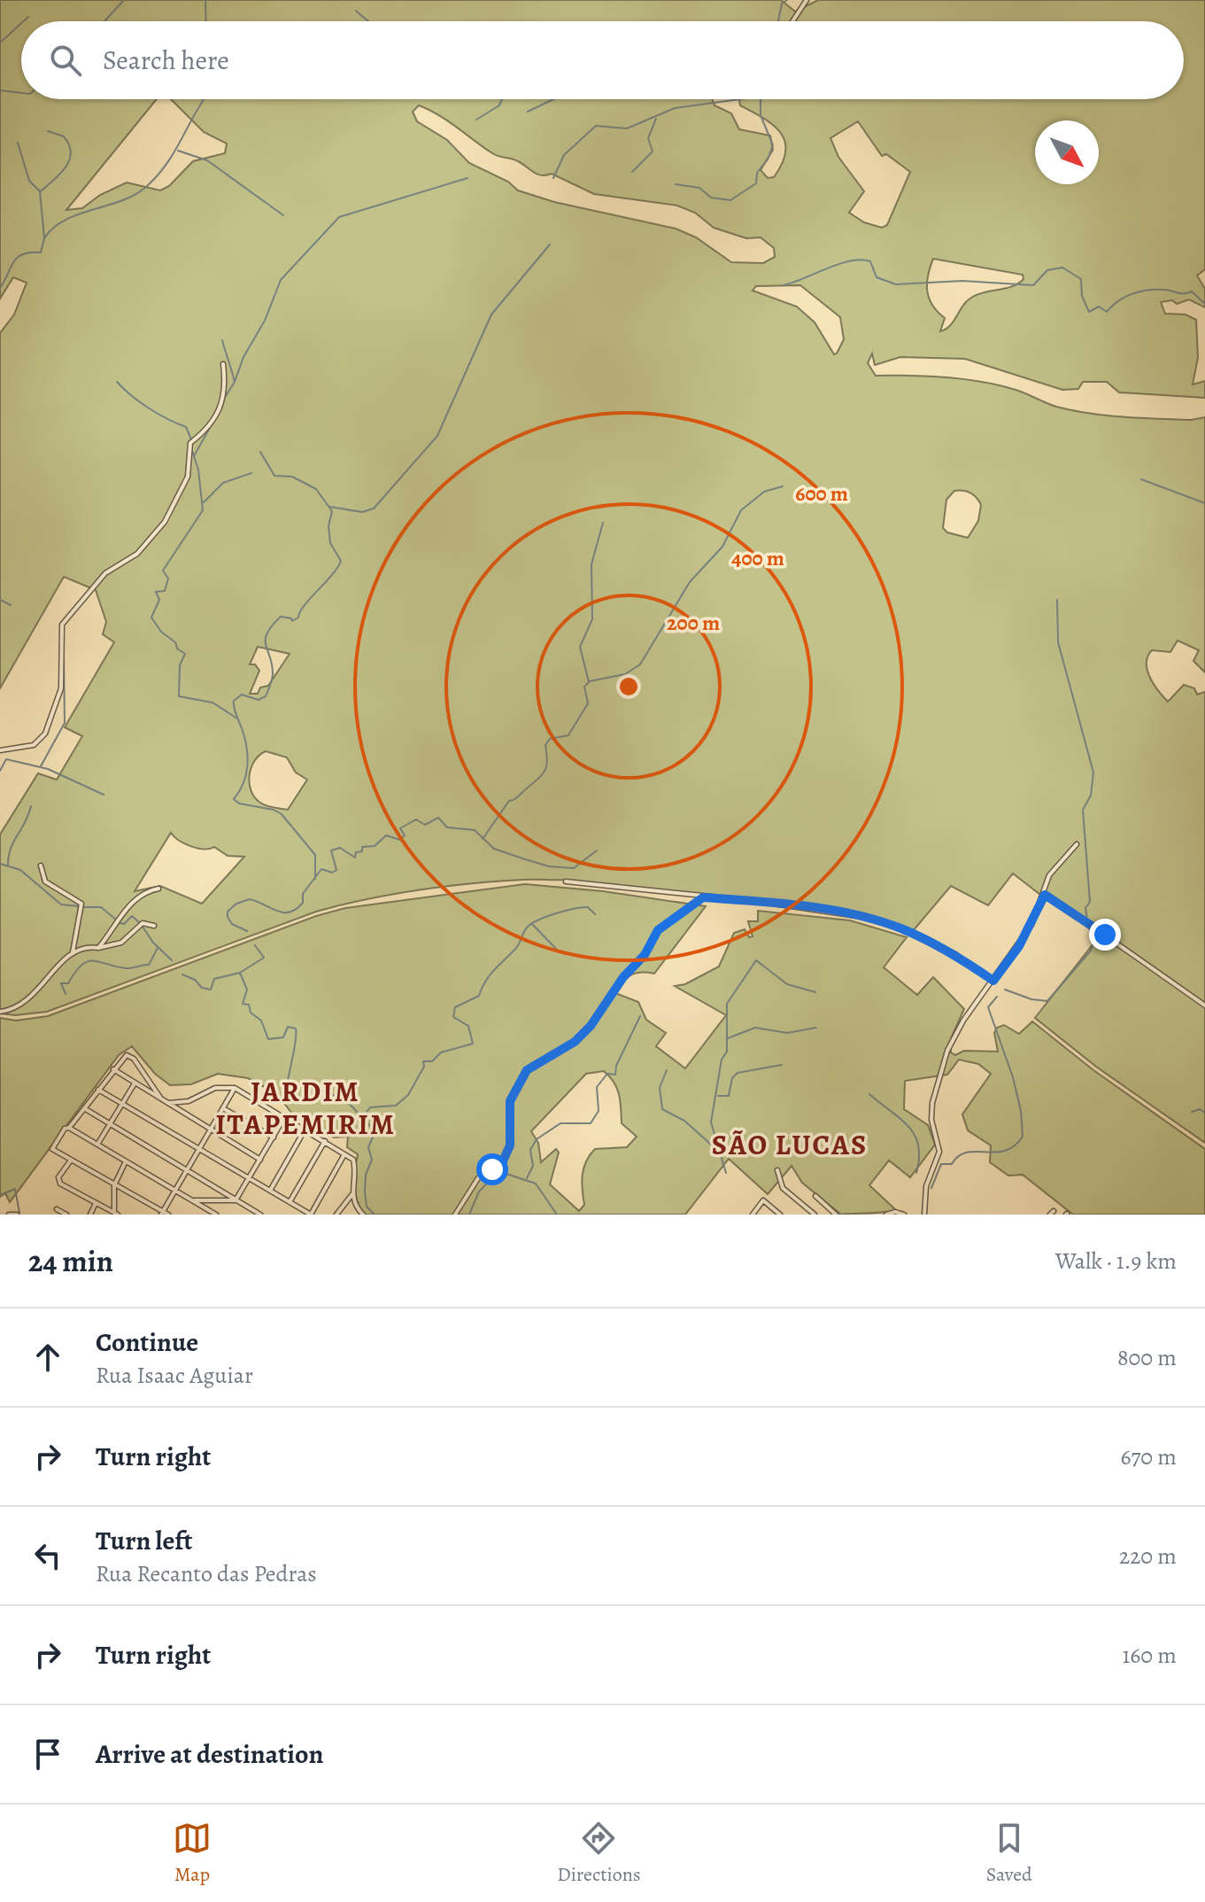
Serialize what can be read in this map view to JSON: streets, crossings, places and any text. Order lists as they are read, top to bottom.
{
  "districts": ["JARDIM ITAPEMIRIM", "SÃO LUCAS"],
  "north": "bottom right",
  "page": {
    "search": "Search here",
    "heading": ["24 min", "Walk · 1.9 km"],
    "list": [
      ["Continue", "Rua Isaac Aguiar", "800 m"],
      ["Turn right", "670 m"],
      ["Turn left", "Rua Recanto das Pedras", "220 m"],
      ["Turn right", "160 m"],
      "Arrive at destination"
    ],
    "nav": ["Map", "Directions", "Saved"]
  },
  "rings": ["600 m", "400 m", "200 m"]
}
